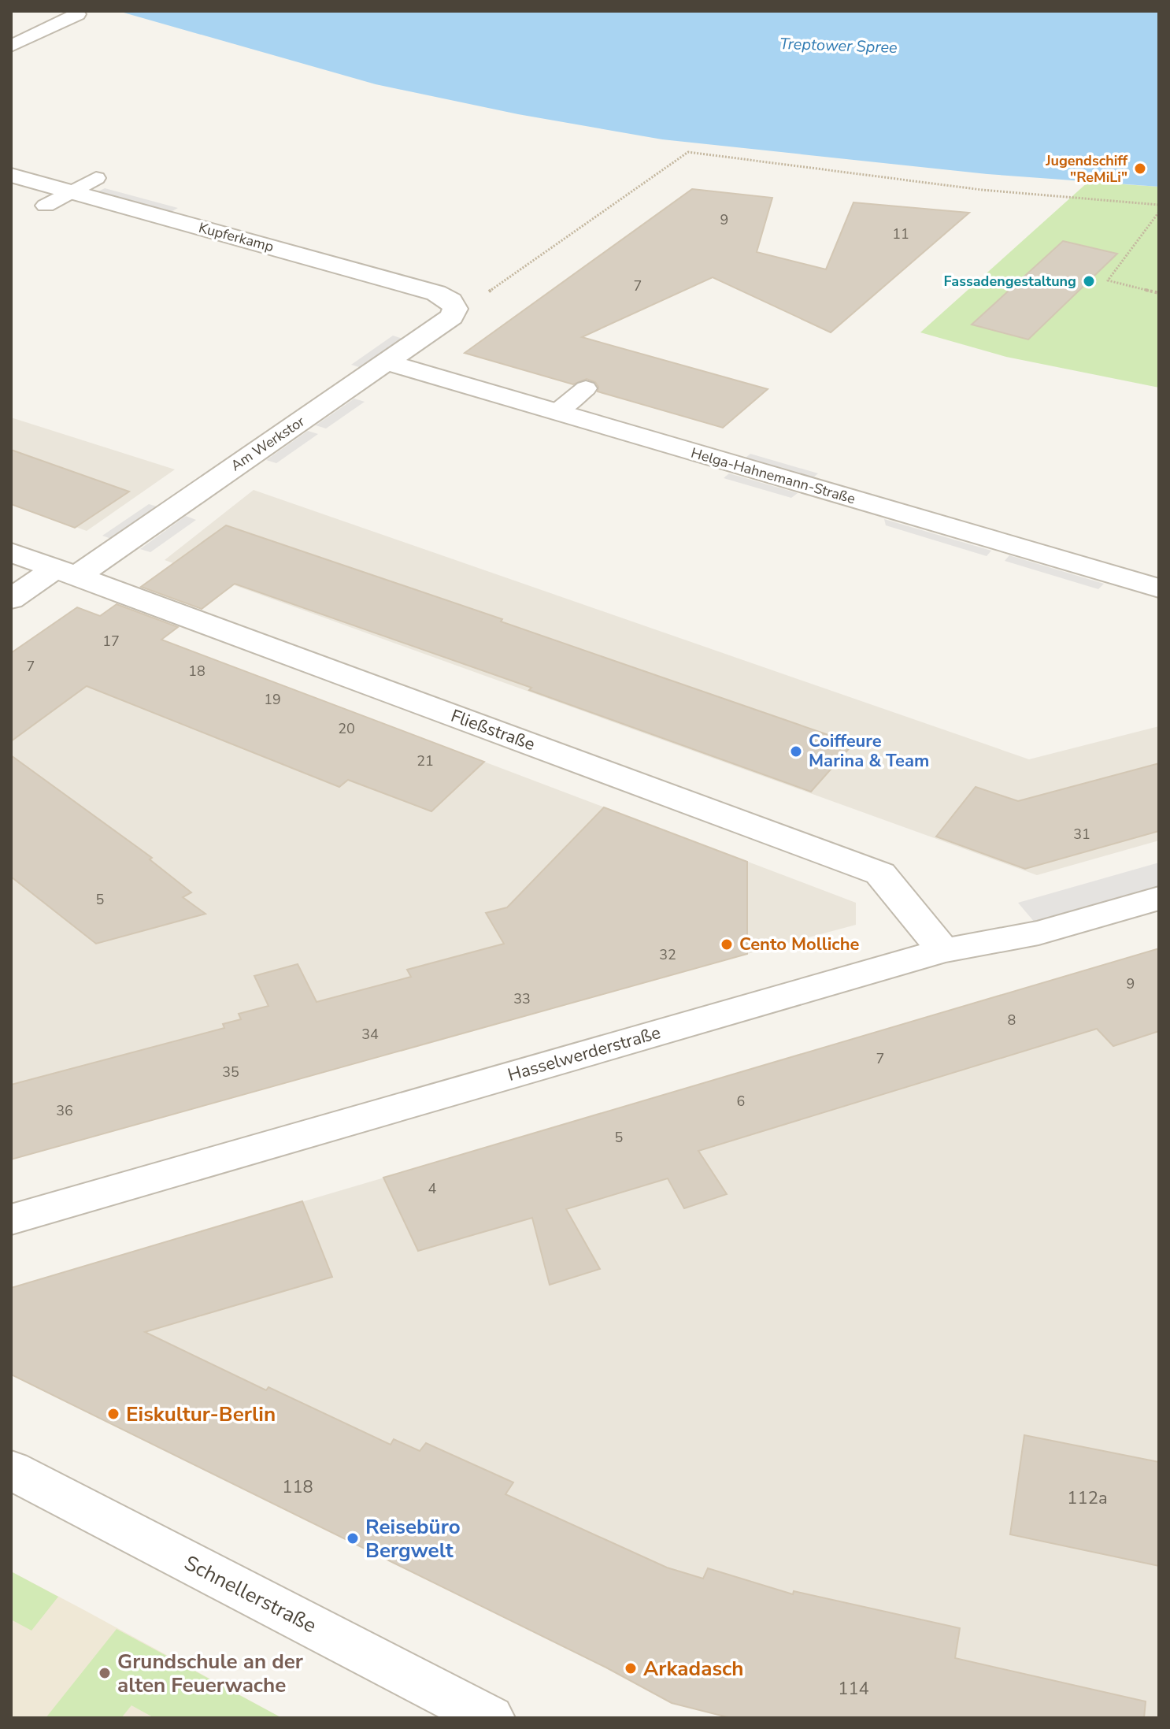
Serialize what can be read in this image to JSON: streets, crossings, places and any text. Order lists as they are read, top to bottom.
{
  "streets": {
    "street": [
      "Kupferkamp",
      "Am Werkstor",
      "Helga-Hahnemann-Straße",
      "Fließstraße",
      "Hasselwerderstraße",
      "Schnellerstraße"
    ]
  },
  "crossings": [
    ["Kupferkamp", "Am Werkstor"],
    ["Am Werkstor", "Helga-Hahnemann-Straße"],
    ["Am Werkstor", "Fließstraße"],
    ["Fließstraße", "Hasselwerderstraße"]
  ],
  "water": ["Treptower Spree"],
  "places": [
    "Jugendschiff \"ReMiLi\"",
    "Fassadengestaltung",
    "Coiffeure Marina & Team",
    "Cento Molliche",
    "Eiskultur-Berlin",
    "Reisebüro Bergwelt",
    "Arkadasch",
    "Grundschule an der alten Feuerwache"
  ],
  "house_numbers": [
    "9",
    "11",
    "7",
    "17",
    "7",
    "18",
    "19",
    "20",
    "21",
    "31",
    "5",
    "32",
    "9",
    "33",
    "8",
    "34",
    "7",
    "35",
    "6",
    "36",
    "5",
    "4",
    "118",
    "112a",
    "114"
  ]
}
